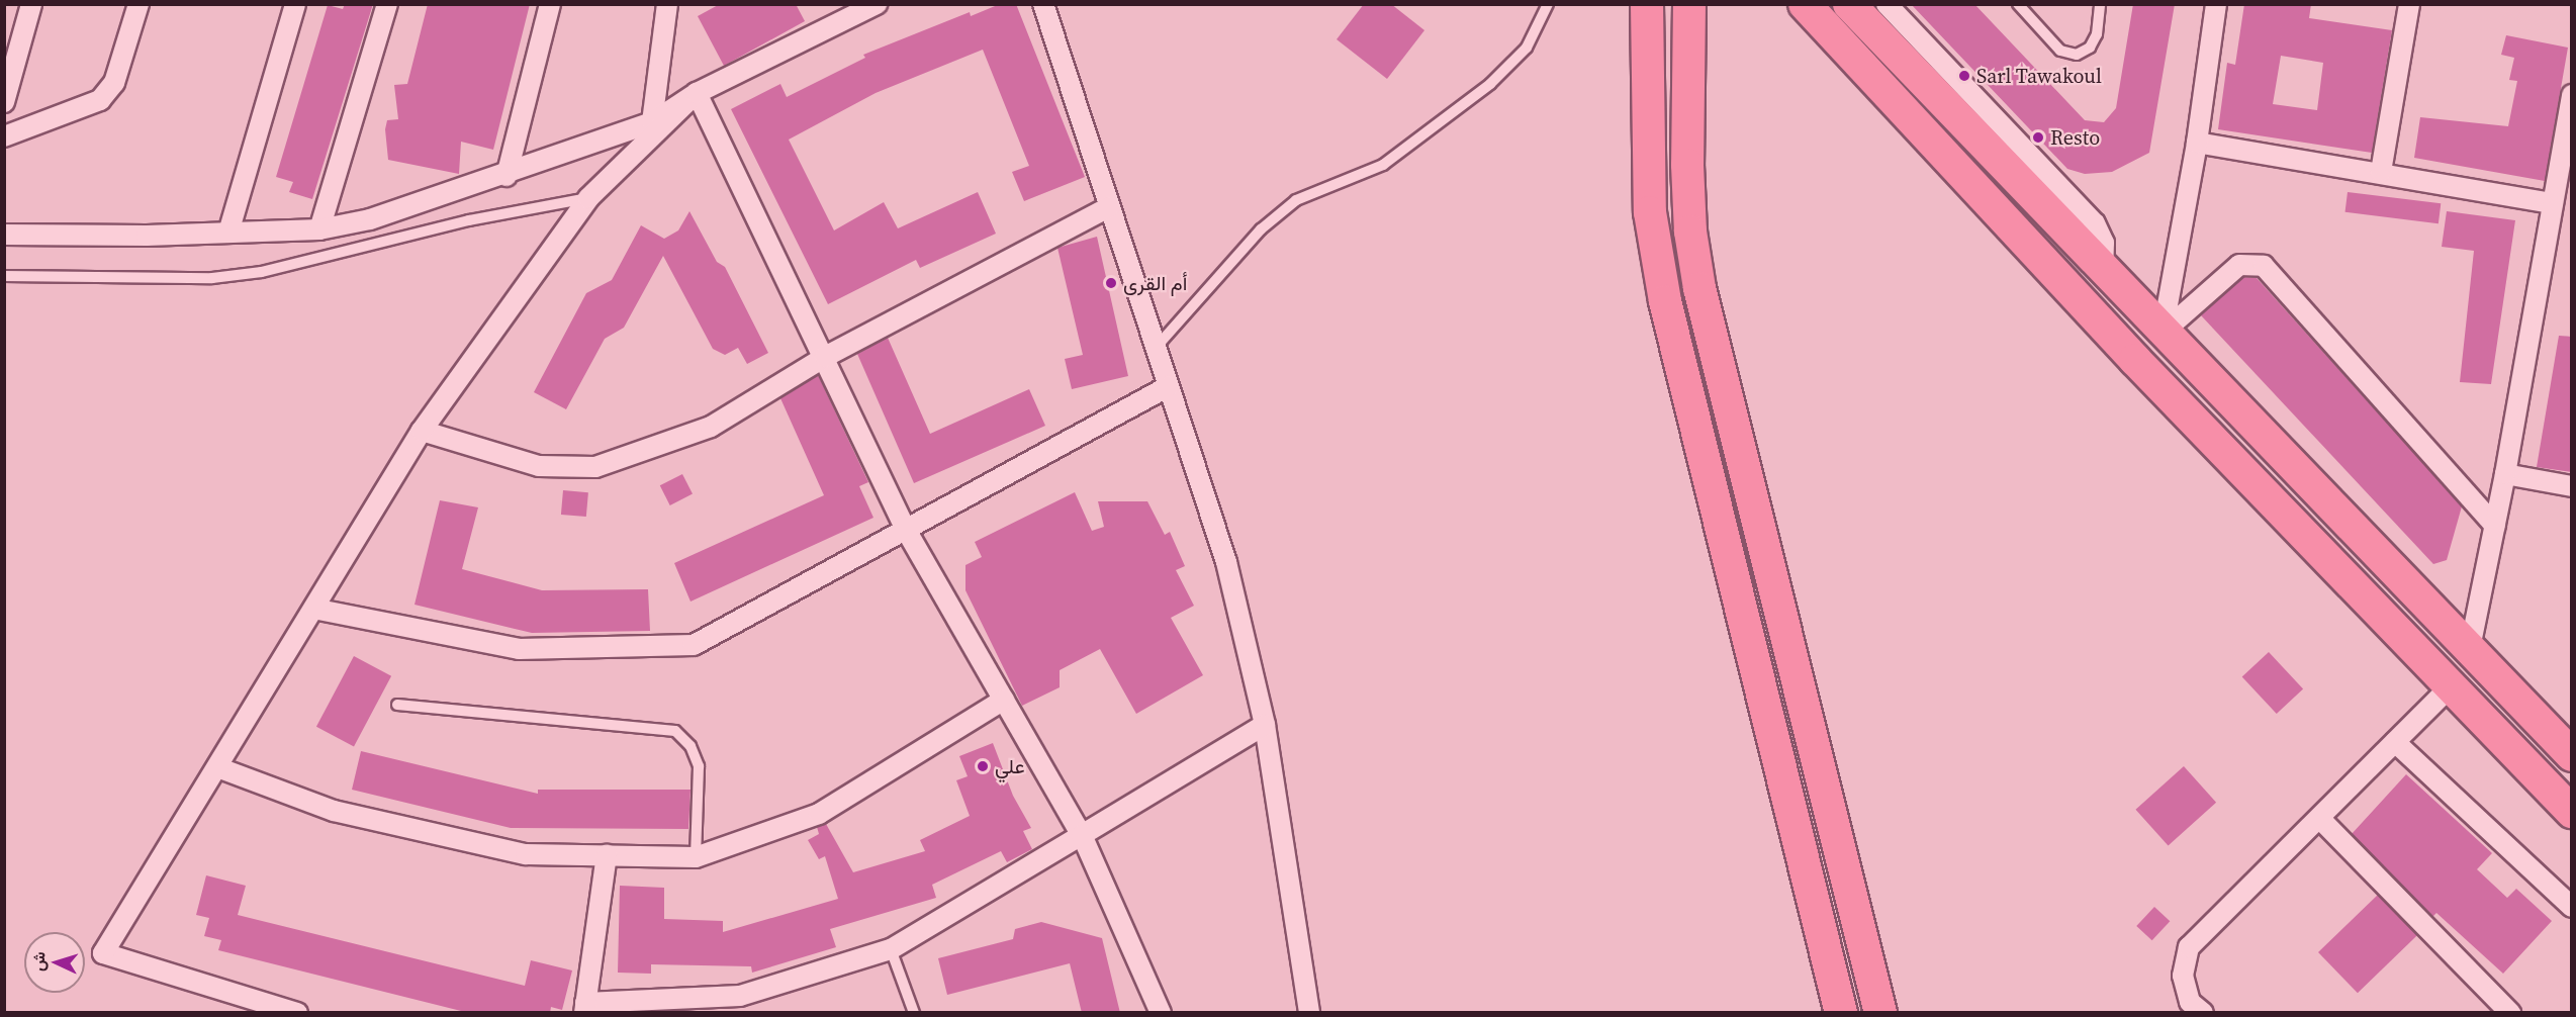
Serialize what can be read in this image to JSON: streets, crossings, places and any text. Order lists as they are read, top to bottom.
{
  "places": [
    "Sarl Tawakoul",
    "Resto",
    "أم القرى",
    "علي"
  ],
  "north": "left"
}
